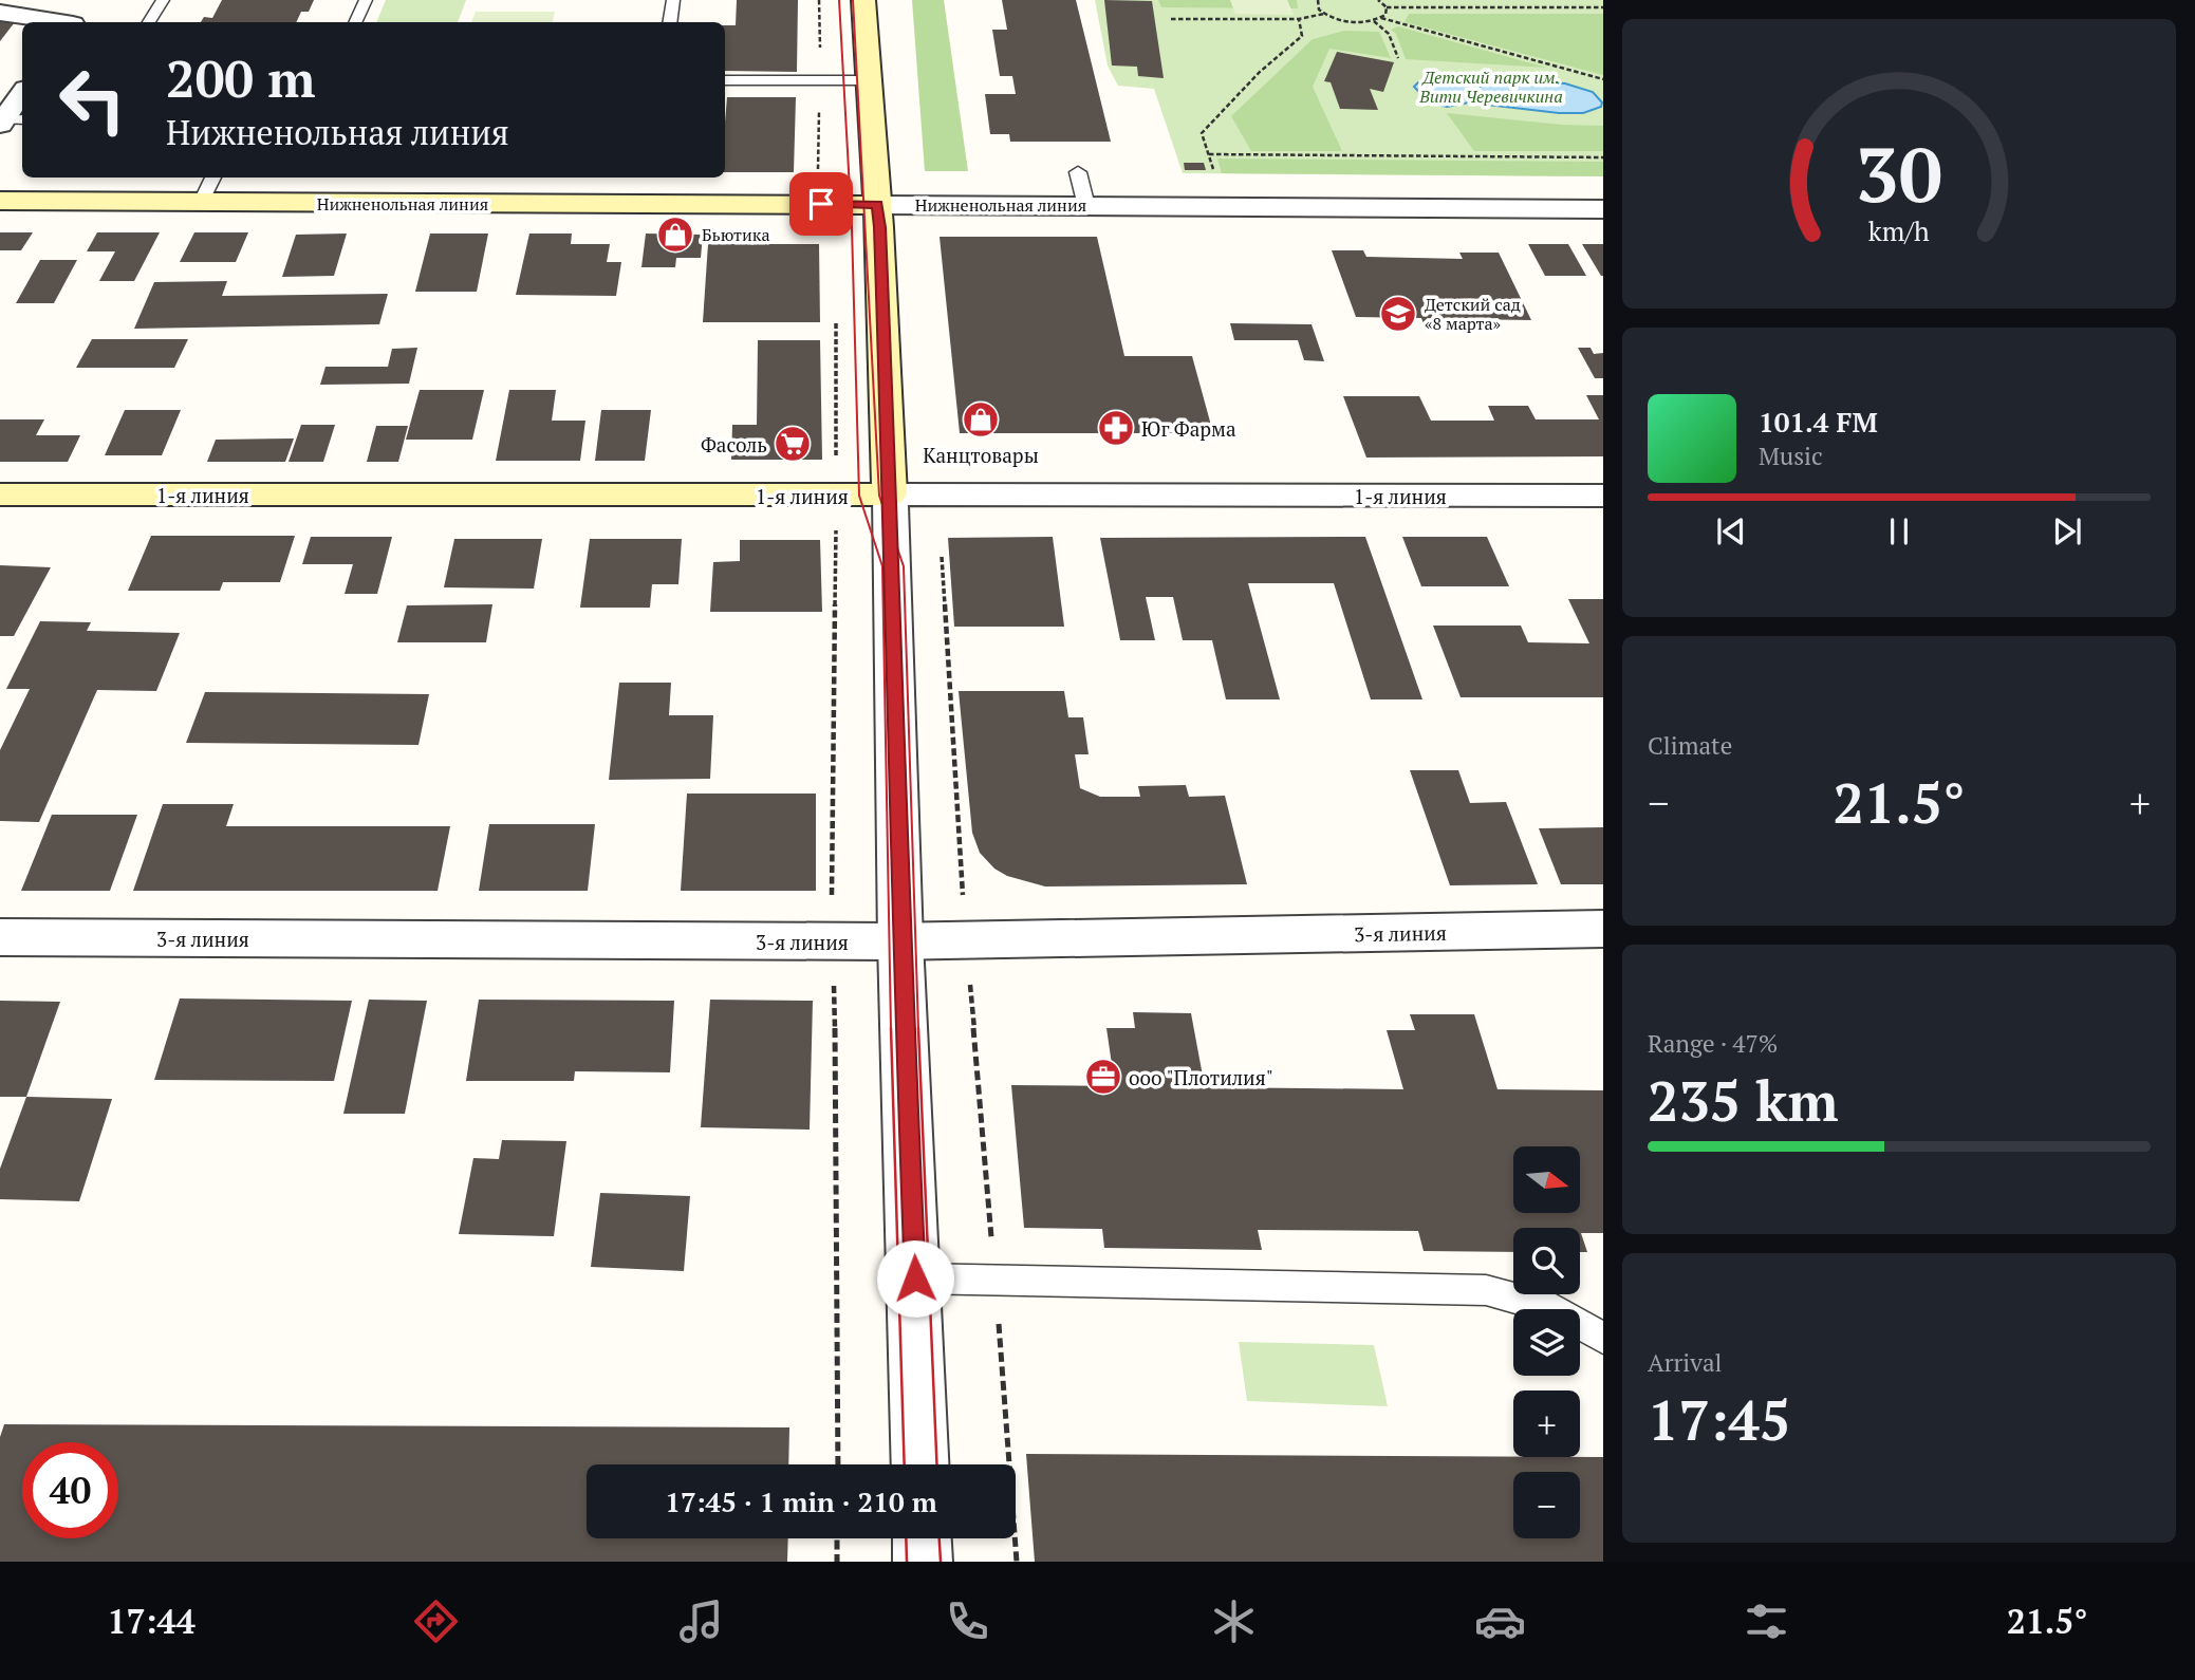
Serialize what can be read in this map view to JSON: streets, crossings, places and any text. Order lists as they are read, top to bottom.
{
  "streets": {
    "main road": ["Нижненольная линия", "1-я линия"],
    "street": ["3-я линия"]
  },
  "parks": ["Детский парк им. Вити Черевичкина"],
  "places": {
    "shop": ["Бьютика", "Канцтовары"],
    "school or university": ["Детский сад «8 марта»"],
    "pharmacy": ["Юг Фарма"],
    "supermarket": ["Фасоль"],
    "office": ["ооо \"Плотилия\""]
  },
  "north": "right",
  "page": {
    "turn": ["200 m", "Нижненольная линия"],
    "song": ["101.4 FM", "Music"],
    "tile": [
      "Climate",
      ["Range · 47%", "235 km"],
      ["Arrival", "17:45"]
    ],
    "heat": ["−", "21.5°", "+"],
    "map_buttons": ["+", "−"],
    "limit": "40",
    "trip": "17:45 · 1 min · 210 m",
    "tabs": ["17:44", "21.5°"],
    "gauge": ["30", "km/h"]
  }
}
